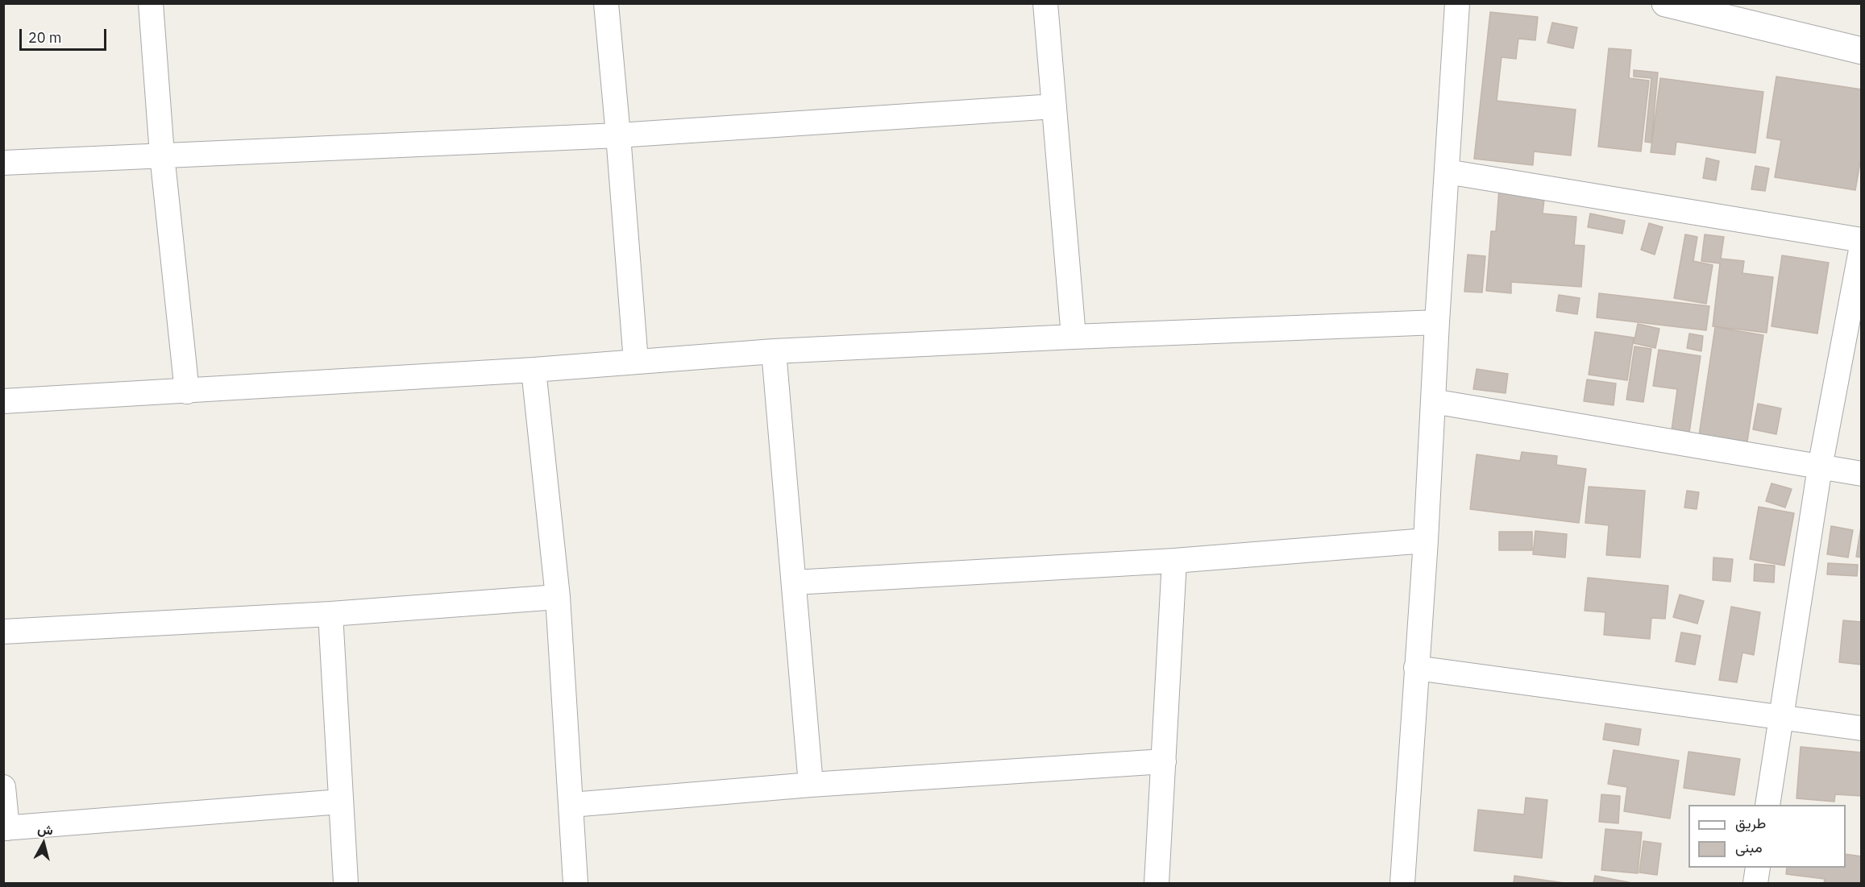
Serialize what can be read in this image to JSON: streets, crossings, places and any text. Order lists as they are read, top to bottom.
{
  "legend": ["طريق", "مبنى"],
  "scale_bar": "20 m",
  "north": "top"
}
